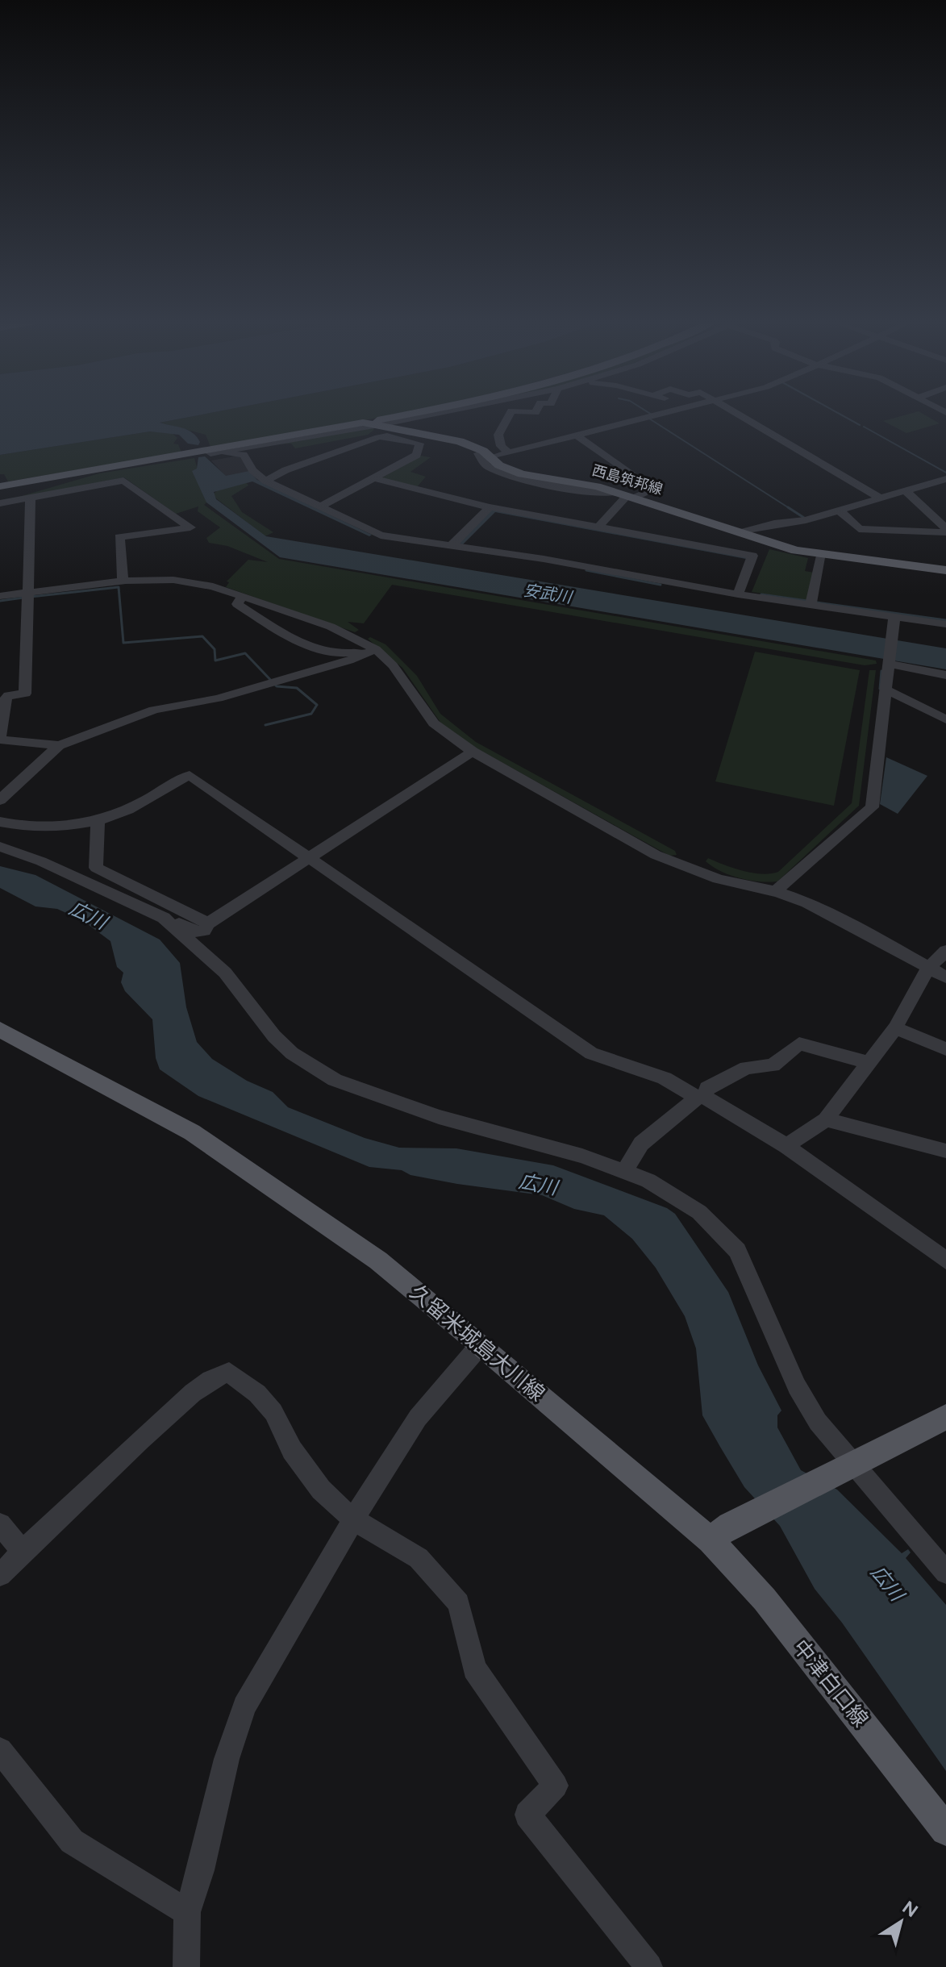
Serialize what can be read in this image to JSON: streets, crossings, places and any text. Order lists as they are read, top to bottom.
{
  "streets": {
    "main road": ["西島筑邦線", "久留米城島大川線", "中津白口線"]
  },
  "crossings": [
    ["久留米城島大川線", "中津白口線"]
  ],
  "water": ["安武川", "広川"],
  "north": "top right"
}
